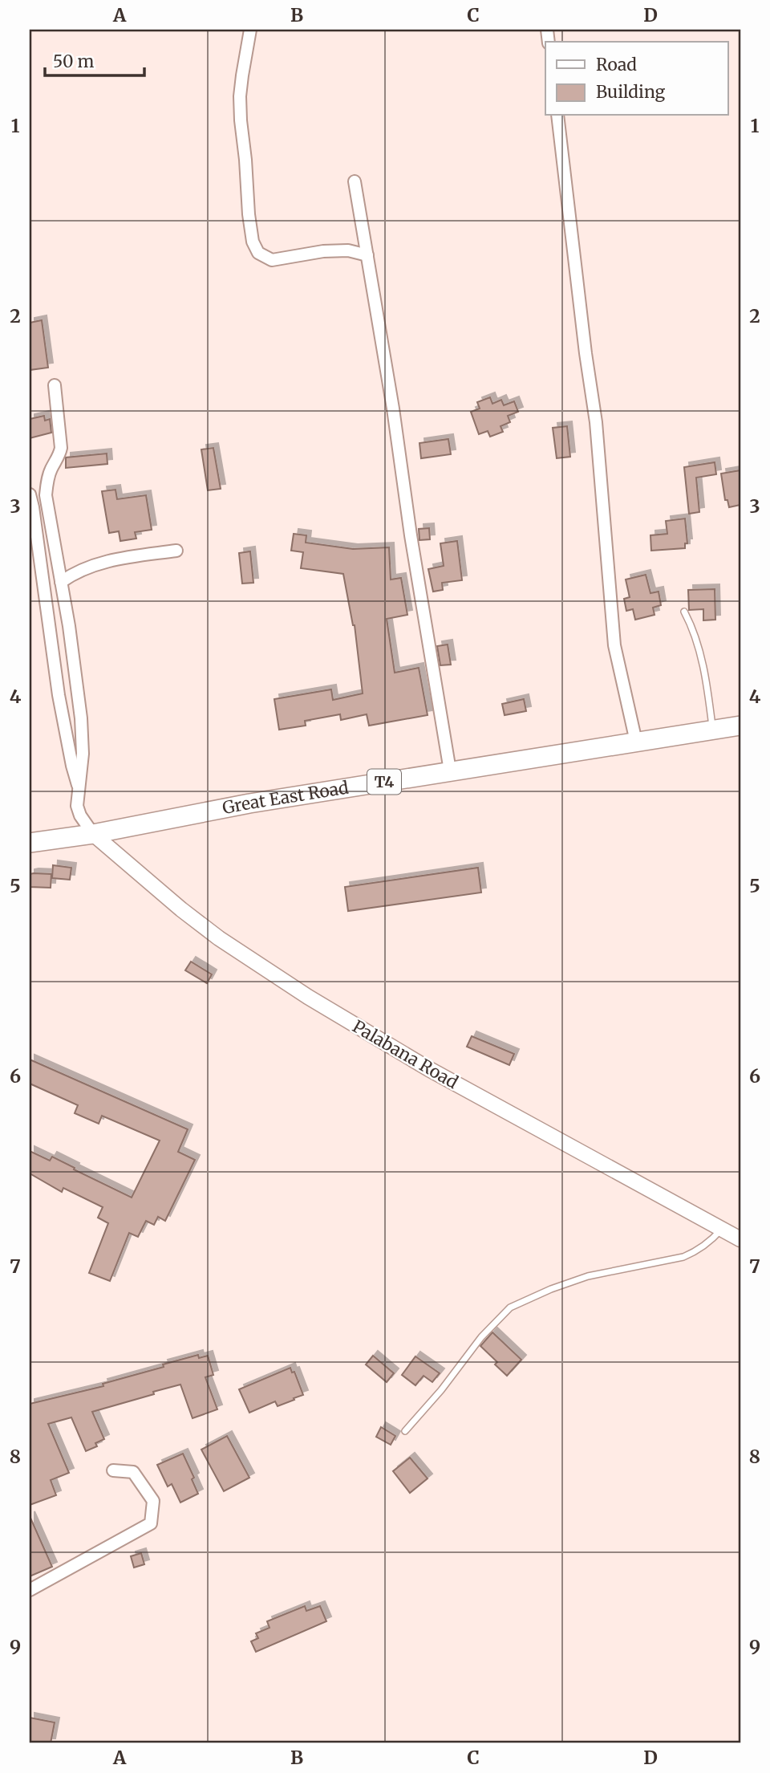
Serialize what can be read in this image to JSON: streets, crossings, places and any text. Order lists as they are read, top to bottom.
{
  "streets": {
    "highway": ["T4", "Great East Road"],
    "street": ["Palabana Road"]
  },
  "crossings": [
    ["Great East Road", "Palabana Road"]
  ],
  "legend": ["Road", "Building"],
  "scale_bar": "50 m",
  "grid": {
    "columns": [
      "A",
      "B",
      "C",
      "D"
    ],
    "rows": [
      "1",
      "2",
      "3",
      "4",
      "5",
      "6",
      "7",
      "8",
      "9"
    ]
  }
}
